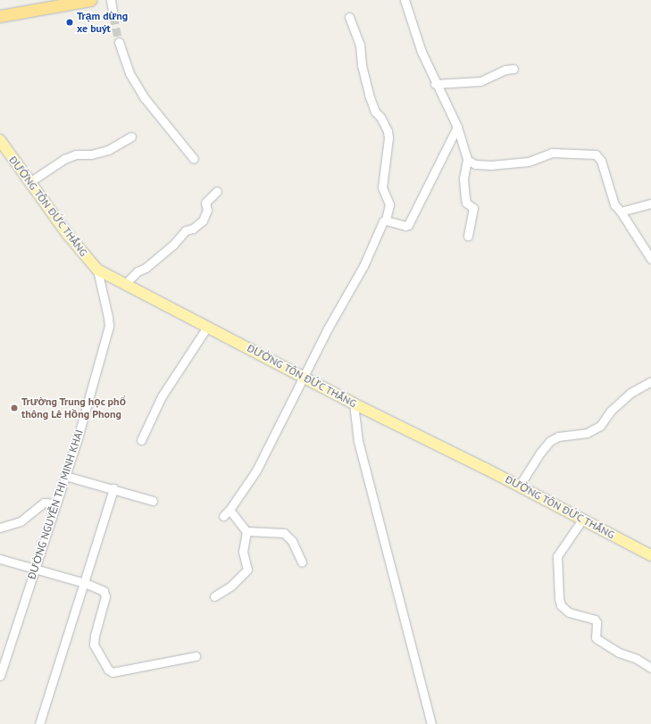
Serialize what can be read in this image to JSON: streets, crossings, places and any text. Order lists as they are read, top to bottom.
{
  "streets": {
    "main road": ["ĐƯỜNG TÔN ĐỨC THẮNG"],
    "street": ["ĐƯỜNG NGUYỄN THỊ MINH KHAI"]
  },
  "crossings": [
    ["ĐƯỜNG TÔN ĐỨC THẮNG", "ĐƯỜNG NGUYỄN THỊ MINH KHAI"]
  ],
  "places": ["Trạm dừng xe buýt", "Trường Trung học phổ thông Lê Hồng Phong"]
}
